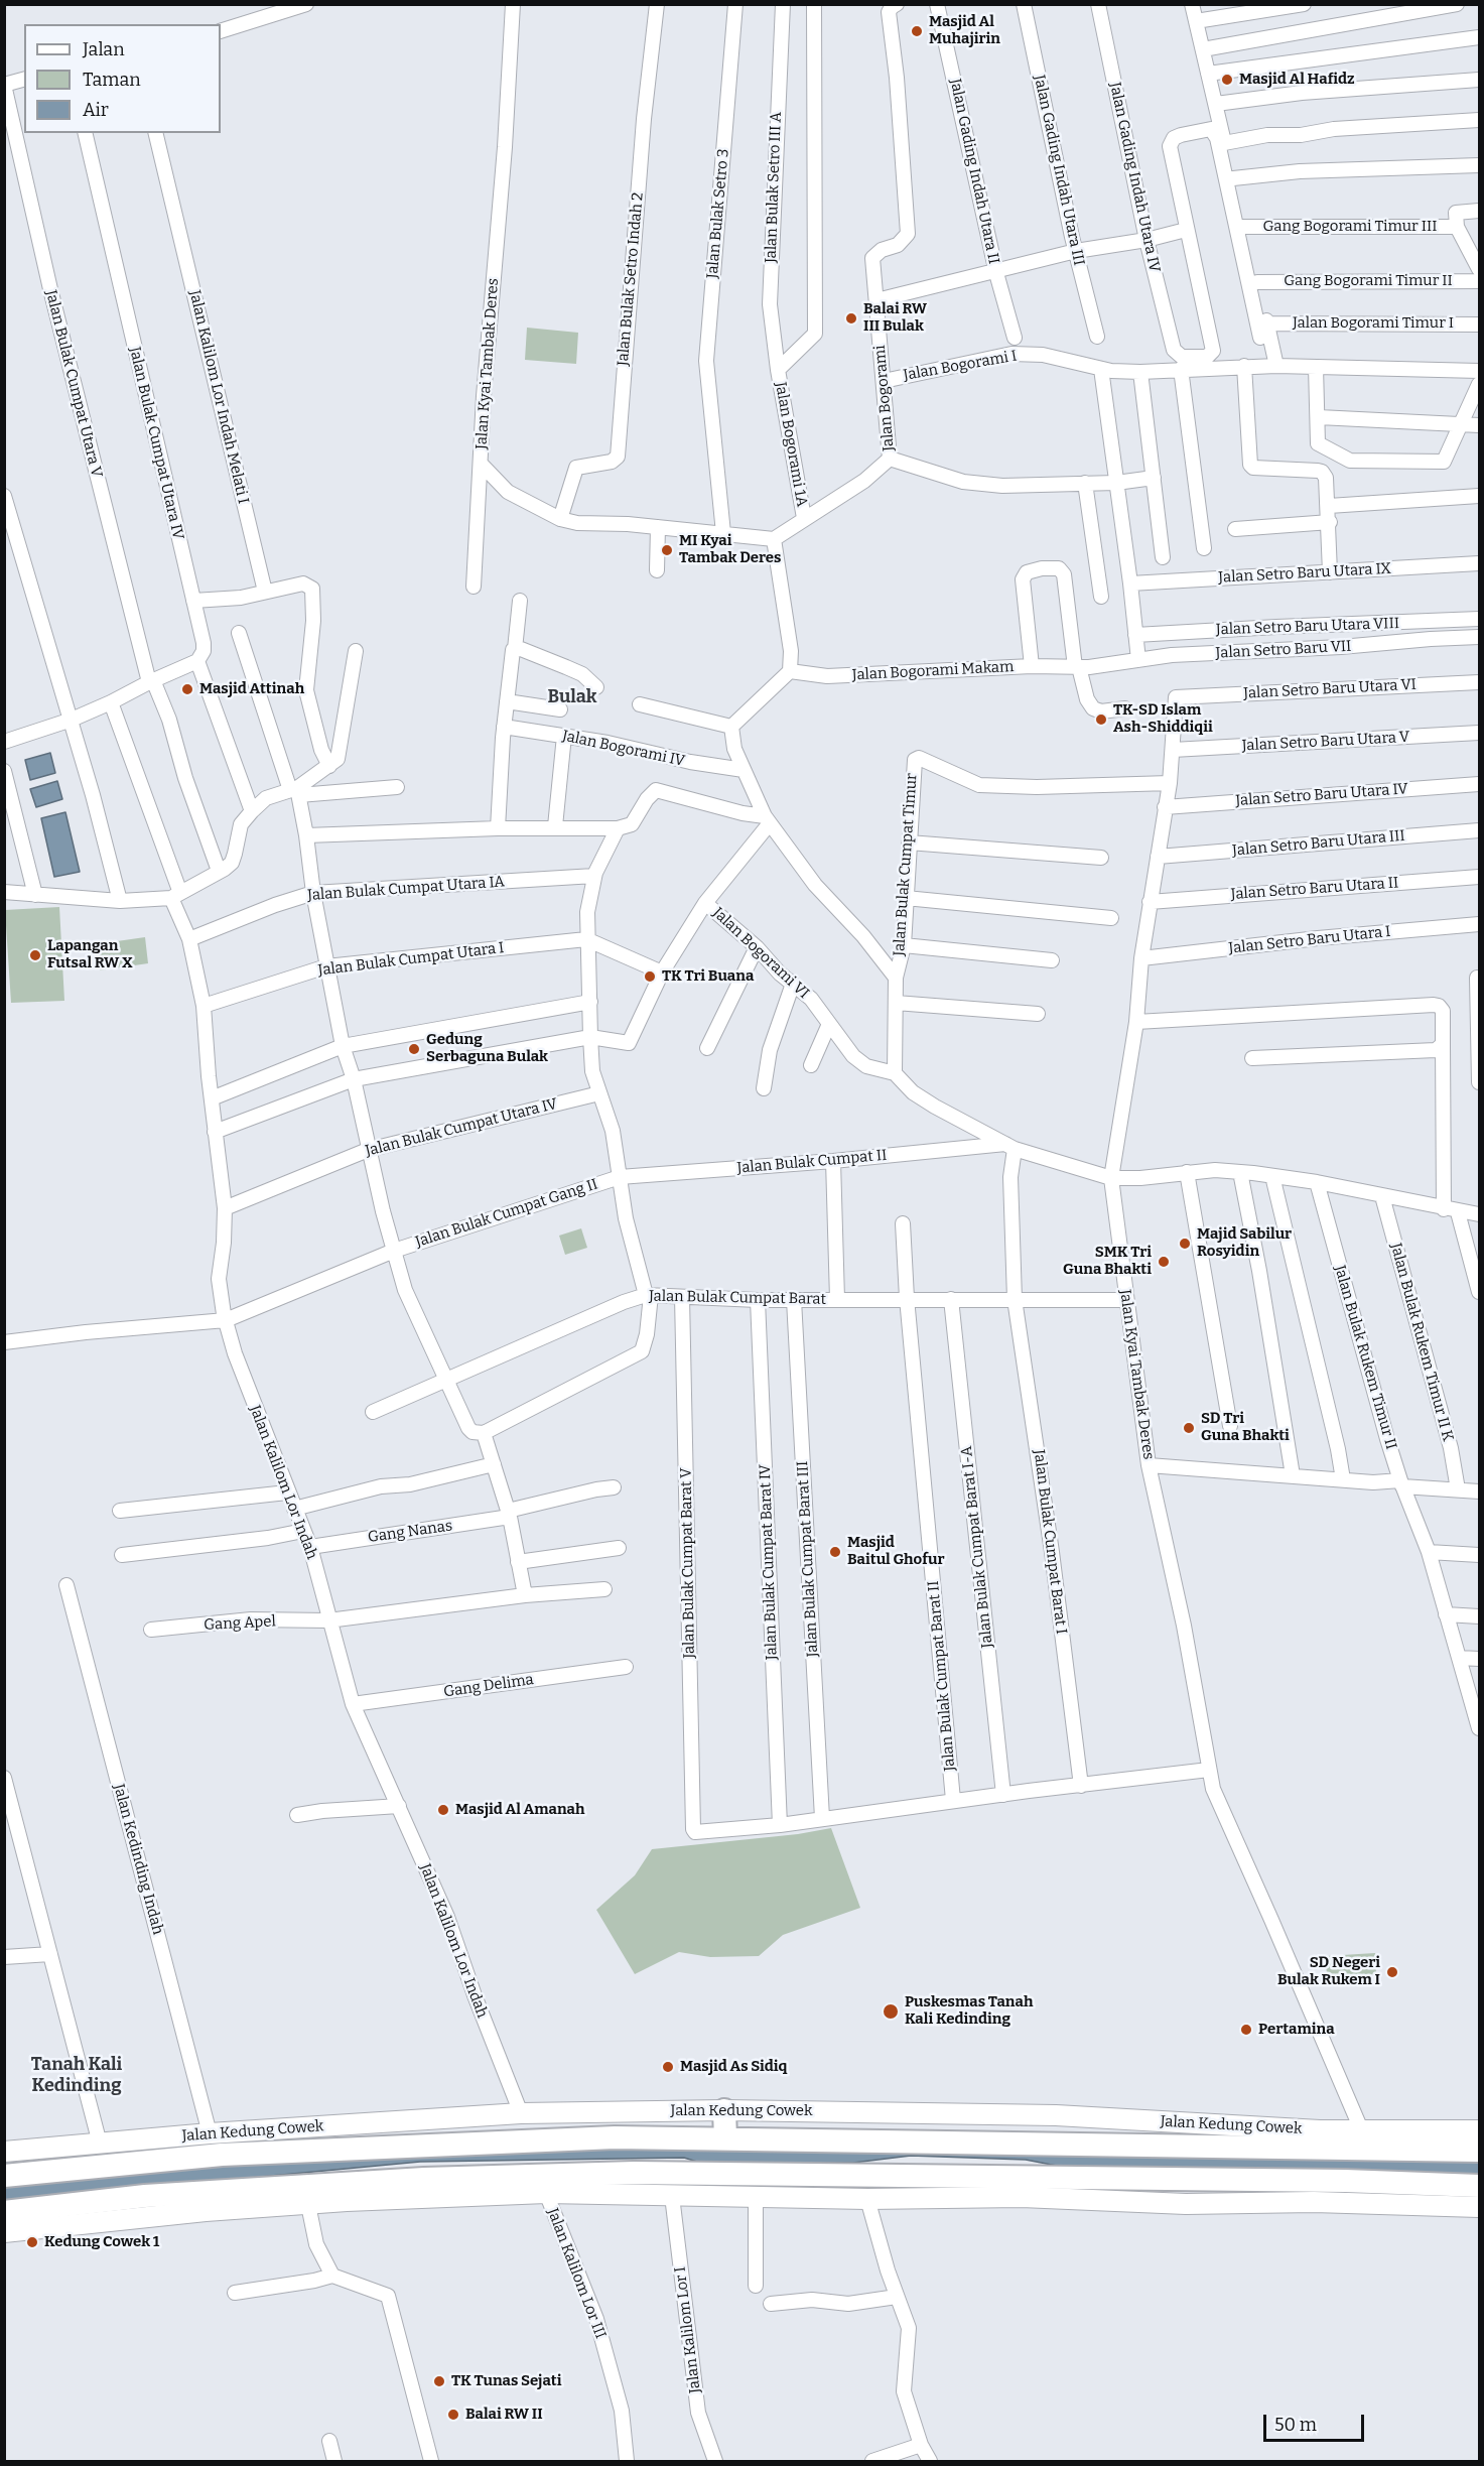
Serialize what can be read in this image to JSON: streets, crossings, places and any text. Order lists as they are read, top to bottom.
{
  "streets": {
    "highway": ["Jalan Kedung Cowek"],
    "street": [
      "Jalan Gading Indah Utara III",
      "Jalan Gading Indah Utara II",
      "Jalan Gading Indah Utara IV",
      "Jalan Bulak Setro III A",
      "Jalan Bulak Setro 3",
      "Gang Bogorami Timur III",
      "Jalan Bulak Setro Indah 2",
      "Gang Bogorami Timur II",
      "Jalan Bogorami Timur I",
      "Jalan Kyai Tambak Deres",
      "Jalan Bogorami I",
      "Jalan Bulak Cumpat Utara V",
      "Jalan Kalilom Lor Indah Melati I",
      "Jalan Bogorami",
      "Jalan Bulak Cumpat Utara IV",
      "Jalan Bogorami 1A",
      "Jalan Setro Baru Utara IX",
      "Jalan Setro Baru Utara VIII",
      "Jalan Setro Baru VII",
      "Jalan Bogorami Makam",
      "Jalan Setro Baru Utara VI",
      "Jalan Setro Baru Utara V",
      "Jalan Bogorami IV",
      "Jalan Setro Baru Utara IV",
      "Jalan Setro Baru Utara III",
      "Jalan Bulak Cumpat Timur",
      "Jalan Bulak Cumpat Utara IA",
      "Jalan Setro Baru Utara II",
      "Jalan Setro Baru Utara I",
      "Jalan Bogorami VI",
      "Jalan Bulak Cumpat Utara I",
      "Jalan Bulak Cumpat II",
      "Jalan Bulak Cumpat Gang II",
      "Jalan Bulak Cumpat Barat",
      "Jalan Bulak Rukem Timur II K",
      "Jalan Bulak Rukem Timur II",
      "Jalan Kalilom Lor Indah",
      "Gang Nanas",
      "Jalan Bulak Cumpat Barat I",
      "Jalan Bulak Cumpat Barat I-A",
      "Jalan Bulak Cumpat Barat III",
      "Jalan Bulak Cumpat Barat IV",
      "Jalan Bulak Cumpat Barat V",
      "Gang Apel",
      "Jalan Bulak Cumpat Barat II",
      "Gang Delima",
      "Jalan Kedinding Indah",
      "Jalan Kalilom Lor III",
      "Jalan Kalilom Lor I"
    ]
  },
  "crossings": [
    ["Jalan Bulak Setro III A", "Jalan Bogorami 1A"],
    ["Jalan Bulak Setro 3", "Jalan Kyai Tambak Deres"],
    ["Jalan Bulak Setro Indah 2", "Jalan Kyai Tambak Deres"],
    ["Jalan Kyai Tambak Deres", "Jalan Bogorami"],
    ["Jalan Kyai Tambak Deres", "Jalan Bulak Cumpat Barat"],
    ["Jalan Kyai Tambak Deres", "Jalan Kedung Cowek"],
    ["Jalan Bogorami I", "Jalan Bogorami"],
    ["Jalan Bogorami", "Jalan Bogorami 1A"],
    ["Jalan Bulak Cumpat Utara IV", "Jalan Kalilom Lor Indah"],
    ["Jalan Setro Baru VII", "Jalan Bogorami Makam"],
    ["Jalan Setro Baru Utara VI", "Jalan Setro Baru Utara V"],
    ["Jalan Bulak Cumpat Utara IA", "Jalan Kalilom Lor Indah"],
    ["Jalan Bulak Cumpat Utara I", "Jalan Kalilom Lor Indah"],
    ["Jalan Bulak Cumpat II", "Jalan Bulak Cumpat Gang II"],
    ["Jalan Bulak Cumpat II", "Jalan Bulak Cumpat Barat I"],
    ["Jalan Bulak Cumpat Gang II", "Jalan Kalilom Lor Indah"],
    ["Jalan Bulak Cumpat Barat", "Jalan Bulak Cumpat Barat I"],
    ["Jalan Bulak Cumpat Barat", "Jalan Bulak Cumpat Barat I-A"],
    ["Jalan Bulak Cumpat Barat", "Jalan Bulak Cumpat Barat III"],
    ["Jalan Bulak Cumpat Barat", "Jalan Bulak Cumpat Barat IV"],
    ["Jalan Bulak Cumpat Barat", "Jalan Bulak Cumpat Barat V"],
    ["Jalan Bulak Cumpat Barat", "Jalan Bulak Cumpat Barat II"],
    ["Jalan Kalilom Lor Indah", "Gang Nanas"],
    ["Jalan Kalilom Lor Indah", "Gang Apel"],
    ["Jalan Kalilom Lor Indah", "Gang Delima"],
    ["Jalan Kalilom Lor Indah", "Jalan Kedung Cowek"],
    ["Jalan Bulak Cumpat Barat IV", "Jalan Bulak Cumpat Barat V"],
    ["Jalan Kedinding Indah", "Jalan Kedung Cowek"],
    ["Jalan Kedung Cowek", "Jalan Kalilom Lor III"],
    ["Jalan Kedung Cowek", "Jalan Kalilom Lor I"]
  ],
  "districts": ["Bulak", "Tanah Kali Kedinding"],
  "places": [
    "Masjid Al Muhajirin",
    "Masjid Al Hafidz",
    "Balai RW III Bulak",
    "MI Kyai Tambak Deres",
    "Masjid Attinah",
    "TK-SD Islam Ash-Shiddiqii",
    "Lapangan Futsal RW X",
    "TK Tri Buana",
    "Gedung Serbaguna Bulak",
    "Majid Sabilur Rosyidin",
    "SMK Tri Guna Bhakti",
    "SD Tri Guna Bhakti",
    "Masjid Baitul Ghofur",
    "Masjid Al Amanah",
    "SD Negeri Bulak Rukem I",
    "Puskesmas Tanah Kali Kedinding",
    "Pertamina",
    "Masjid As Sidiq",
    "Kedung Cowek 1",
    "TK Tunas Sejati",
    "Balai RW II"
  ],
  "legend": ["Jalan", "Taman", "Air"],
  "scale_bar": "50 m"
}
